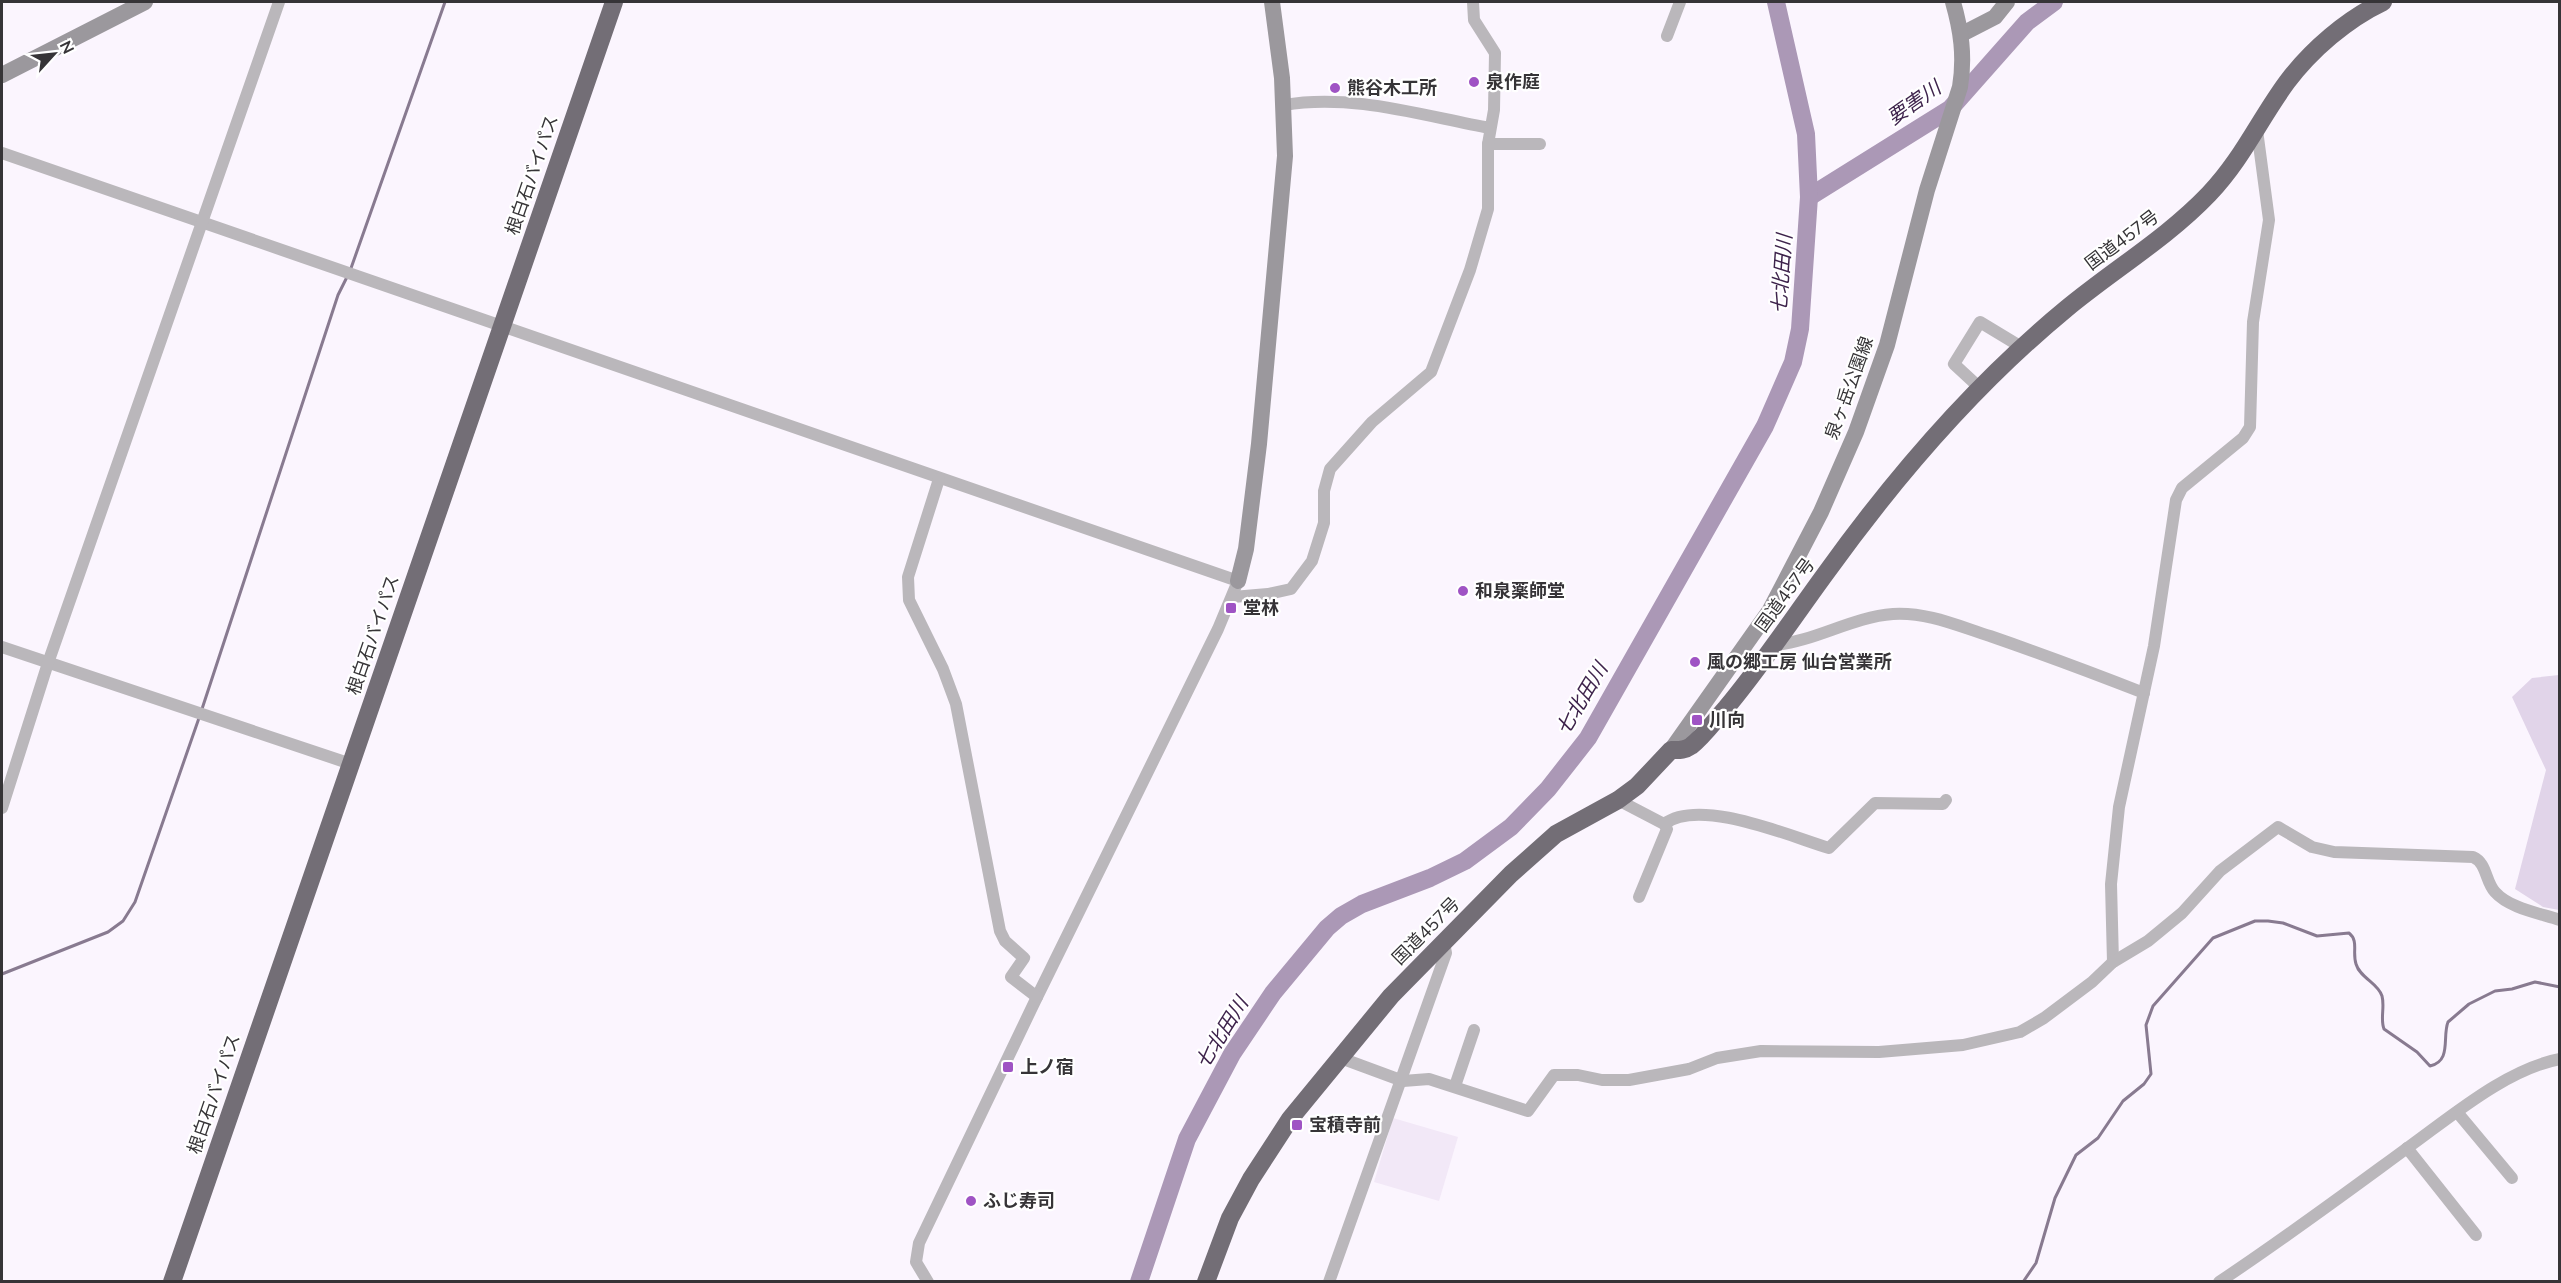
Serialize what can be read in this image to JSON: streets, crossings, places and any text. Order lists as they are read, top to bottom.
{
  "streets": {
    "highway": ["根白石バイパス", "国道457号"],
    "main road": ["泉ヶ岳公園線"]
  },
  "crossings": [
    ["国道457号", "泉ヶ岳公園線"]
  ],
  "water": ["要害川", "七北田川"],
  "places": {
    "other": [
      "泉作庭",
      "熊谷木工所",
      "和泉薬師堂",
      "風の郷工房 仙台営業所",
      "ふじ寿司"
    ],
    "transit": [
      "堂林",
      "川向",
      "上ノ宿",
      "宝積寺前"
    ]
  },
  "north": "top right"
}
